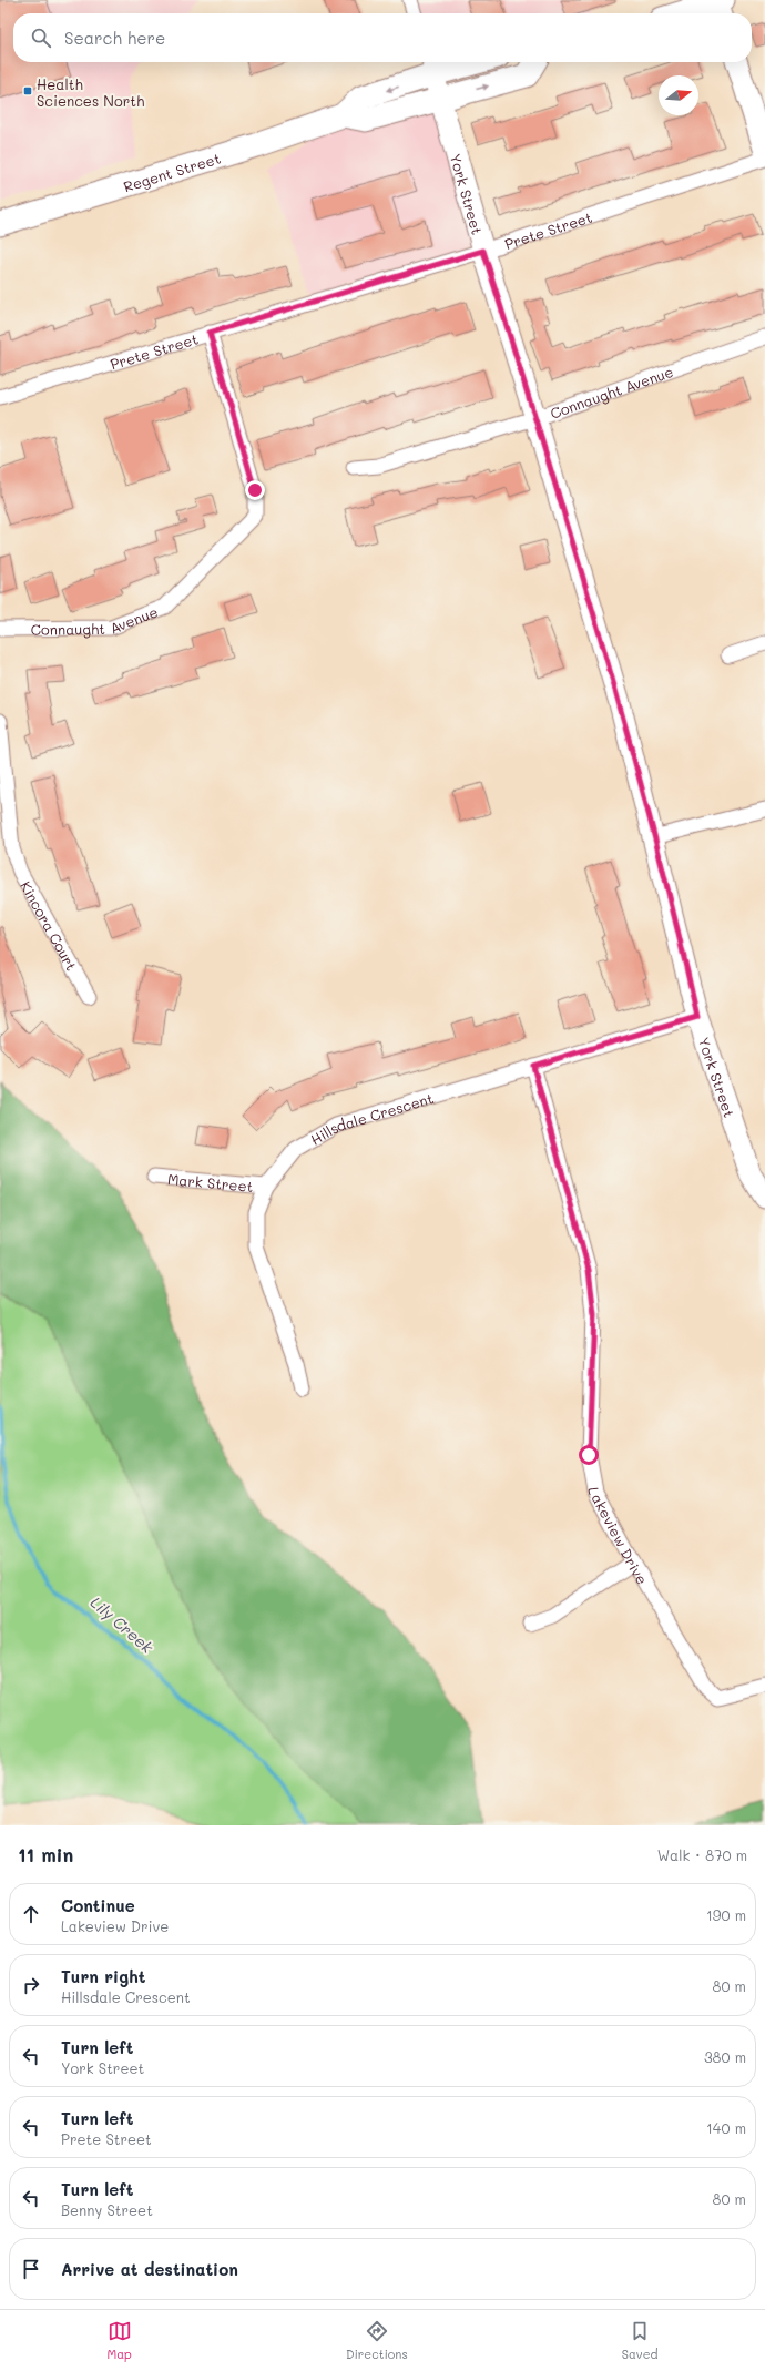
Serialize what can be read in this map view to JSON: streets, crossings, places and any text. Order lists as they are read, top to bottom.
{
  "streets": {
    "main road": ["Regent Street"],
    "street": [
      "York Street",
      "Prete Street",
      "Connaught Avenue",
      "Kincora Court",
      "Hillsdale Crescent",
      "Mark Street",
      "Lakeview Drive"
    ]
  },
  "crossings": [
    ["Regent Street", "York Street"],
    ["York Street", "Prete Street"],
    ["York Street", "Connaught Avenue"],
    ["York Street", "Hillsdale Crescent"],
    ["Prete Street", "Connaught Avenue"],
    ["Hillsdale Crescent", "Mark Street"],
    ["Hillsdale Crescent", "Lakeview Drive"]
  ],
  "water": ["Lily Creek"],
  "places": {
    "transit": ["Health Sciences North"]
  },
  "north": "right",
  "page": {
    "search": "Search here",
    "heading": ["11 min", "Walk · 870 m"],
    "list": [
      ["Continue", "Lakeview Drive", "190 m"],
      ["Turn right", "Hillsdale Crescent", "80 m"],
      ["Turn left", "York Street", "380 m"],
      ["Turn left", "Prete Street", "140 m"],
      ["Turn left", "Benny Street", "80 m"],
      "Arrive at destination"
    ],
    "nav": ["Map", "Directions", "Saved"]
  }
}
